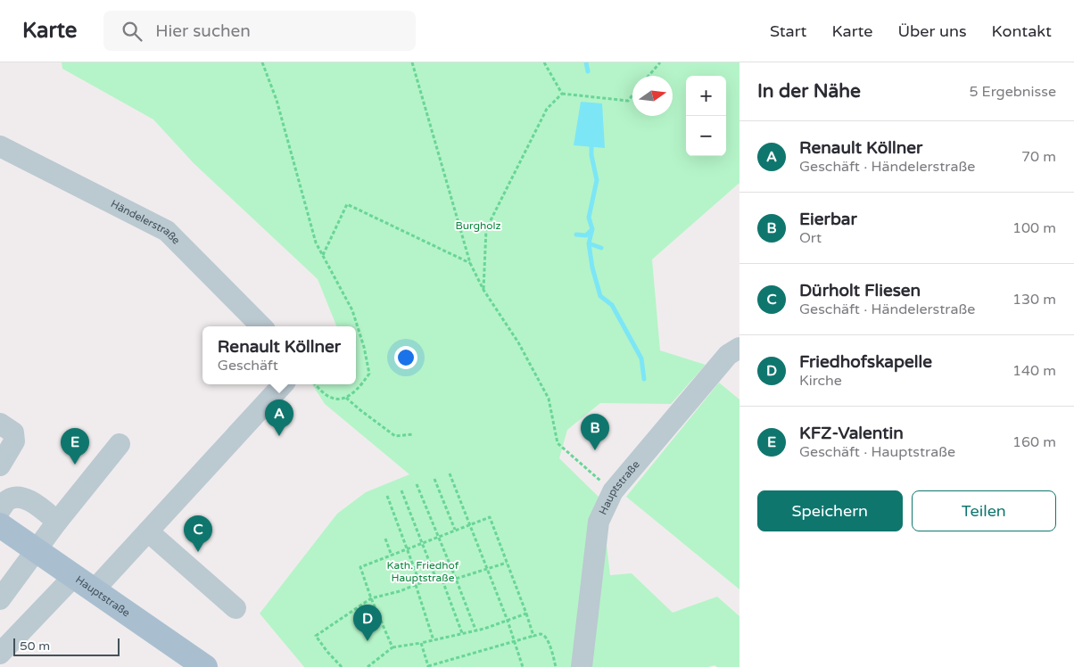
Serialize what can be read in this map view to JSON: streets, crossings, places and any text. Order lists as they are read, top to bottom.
{
  "streets": {
    "main road": ["Hauptstraße"],
    "street": ["Händelerstraße"]
  },
  "parks": ["Burgholz", "Kath. Friedhof Hauptstraße"],
  "scale_bar": "50 m",
  "north": "right",
  "page": {
    "header": "Karte",
    "search": "Hier suchen",
    "nav": [
      "Start",
      "Karte",
      "Über uns",
      "Kontakt"
    ],
    "heading": ["In der Nähe", "5 Ergebnisse"],
    "map_buttons": ["+", "−"],
    "list": [
      {
        "mark": "A",
        "name": "Renault Köllner",
        "note": "Geschäft · Händelerstraße",
        "value": "70 m"
      },
      {
        "mark": "B",
        "name": "Eierbar",
        "note": "Ort",
        "value": "100 m"
      },
      {
        "mark": "C",
        "name": "Dürholt Fliesen",
        "note": "Geschäft · Händelerstraße",
        "value": "130 m"
      },
      {
        "mark": "D",
        "name": "Friedhofskapelle",
        "note": "Kirche",
        "value": "140 m"
      },
      {
        "mark": "E",
        "name": "KFZ-Valentin",
        "note": "Geschäft · Hauptstraße",
        "value": "160 m"
      }
    ],
    "popup": ["Renault Köllner", "Geschäft"],
    "pins": [
      "A",
      "B",
      "E",
      "C",
      "D"
    ],
    "buttons": ["Speichern", "Teilen"],
    "scale": "50 m"
  }
}
